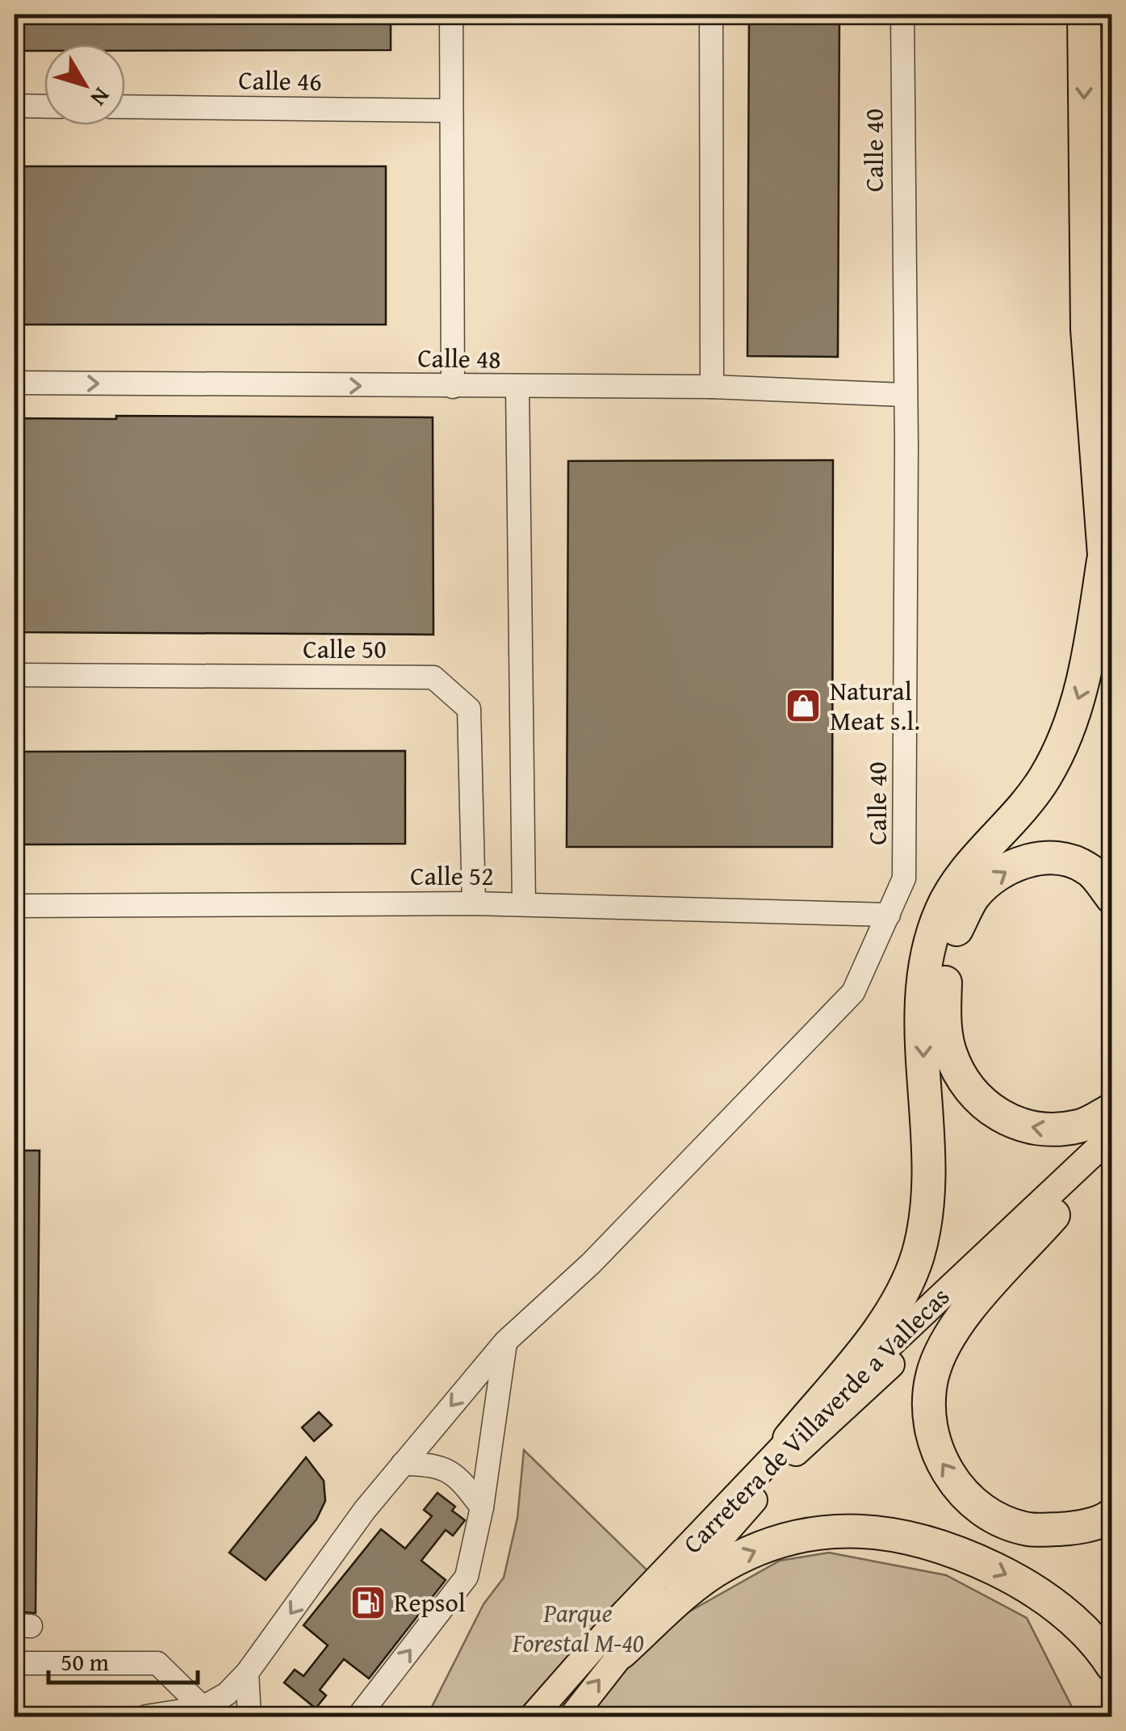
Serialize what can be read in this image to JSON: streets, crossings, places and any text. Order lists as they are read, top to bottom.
{
  "streets": {
    "main road": ["Carretera de Villaverde a Vallecas"],
    "street": [
      "Calle 46",
      "Calle 40",
      "Calle 48",
      "Calle 50",
      "Calle 52"
    ]
  },
  "crossings": [
    ["Calle 40", "Calle 48"],
    ["Calle 40", "Calle 52"],
    ["Calle 50", "Calle 52"]
  ],
  "one_way": ["Calle 48"],
  "parks": ["Parque Forestal M-40"],
  "places": {
    "shop": ["Natural Meat s.l."],
    "fuel station": ["Repsol"]
  },
  "scale_bar": "50 m",
  "north": "bottom right"
}
